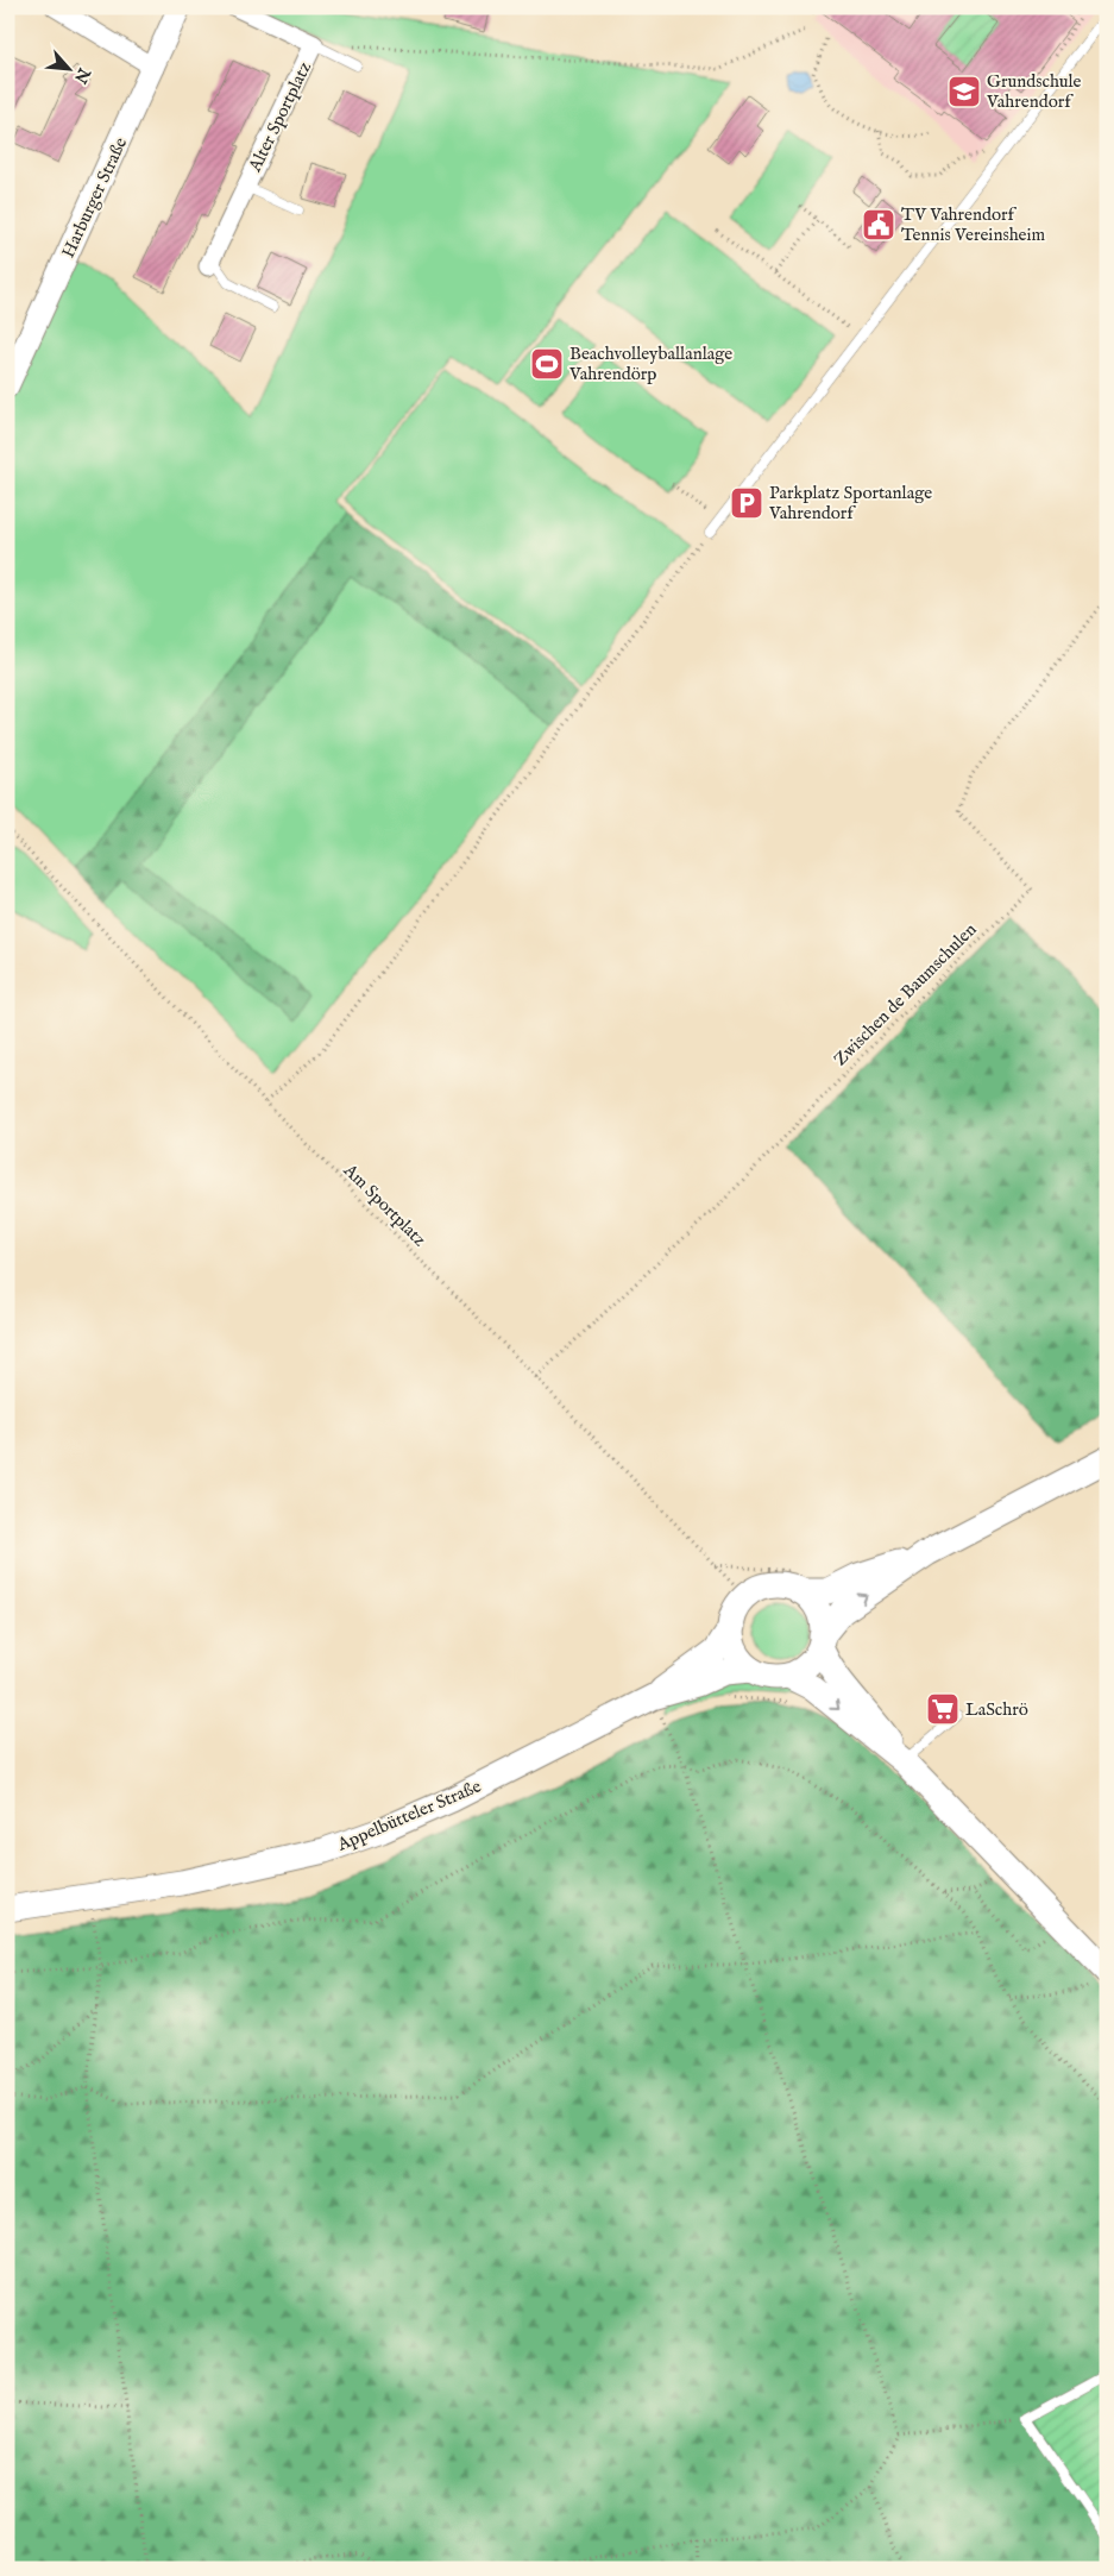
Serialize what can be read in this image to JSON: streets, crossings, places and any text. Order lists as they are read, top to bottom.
{
  "streets": {
    "main road": ["Appelbütteler Straße"],
    "street": ["Alter Sportplatz", "Harburger Straße"],
    "path": ["Zwischen de Baumschulen", "Am Sportplatz"]
  },
  "crossings": [
    ["Zwischen de Baumschulen", "Am Sportplatz"],
    ["Am Sportplatz", "Appelbütteler Straße"]
  ],
  "places": {
    "school or university": ["Grundschule Vahrendorf"],
    "public building": ["TV Vahrendorf Tennis Vereinsheim"],
    "sports": ["Beachvolleyballanlage Vahrendörp"],
    "parking": ["Parkplatz Sportanlage Vahrendorf"],
    "supermarket": ["LaSchrö"]
  },
  "north": "bottom right"
}
